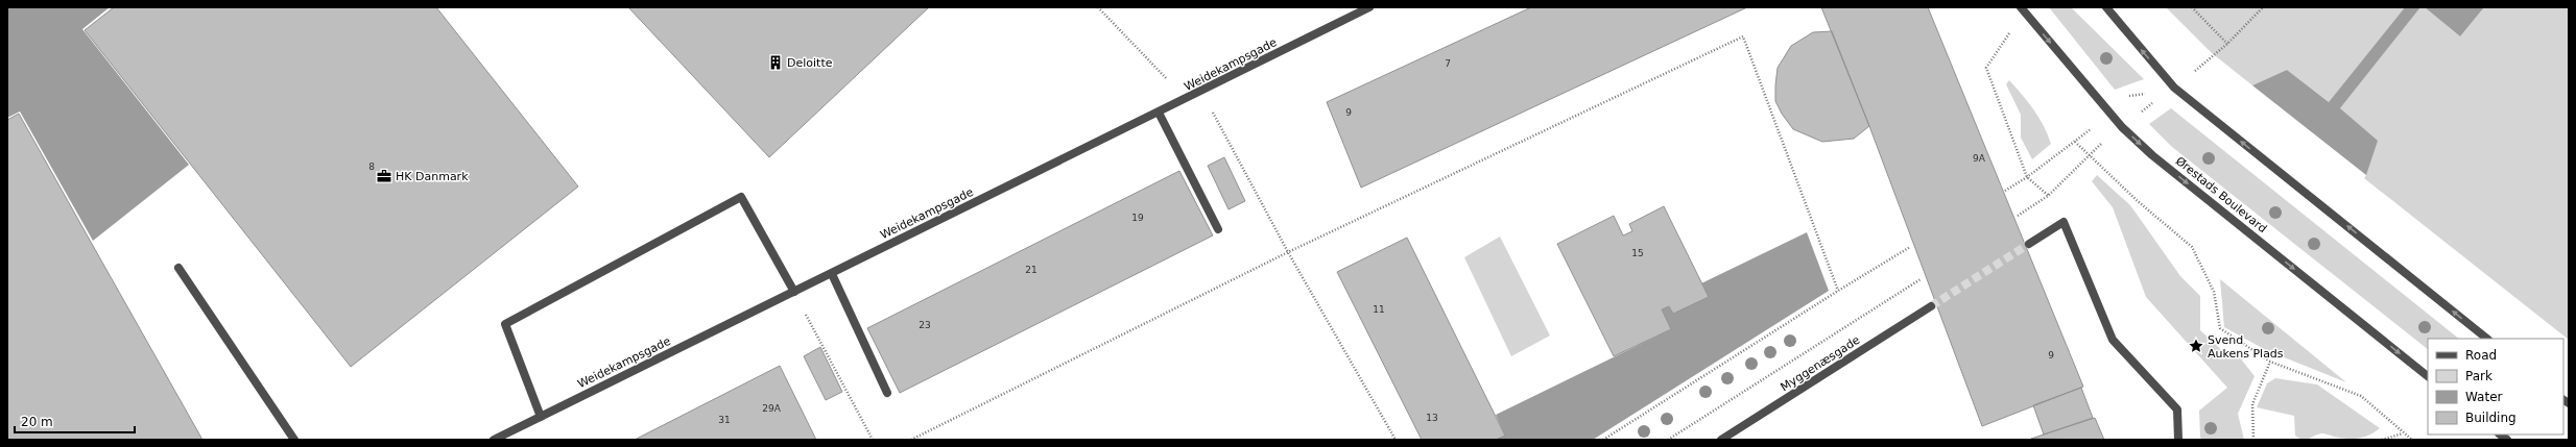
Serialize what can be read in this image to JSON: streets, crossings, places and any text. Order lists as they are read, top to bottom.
{
  "streets": {
    "street": ["Weidekampsgade", "Ørestads Boulevard", "Myggenæsgade"]
  },
  "places": {
    "building": ["Deloitte"],
    "office": ["HK Danmark"],
    "place": ["Svend Aukens Plads"]
  },
  "house_numbers": [
    "7",
    "9",
    "9A",
    "8",
    "19",
    "15",
    "21",
    "11",
    "23",
    "9",
    "29A",
    "13",
    "31"
  ],
  "legend": [
    "Road",
    "Park",
    "Water",
    "Building"
  ],
  "scale_bar": "20 m"
}
